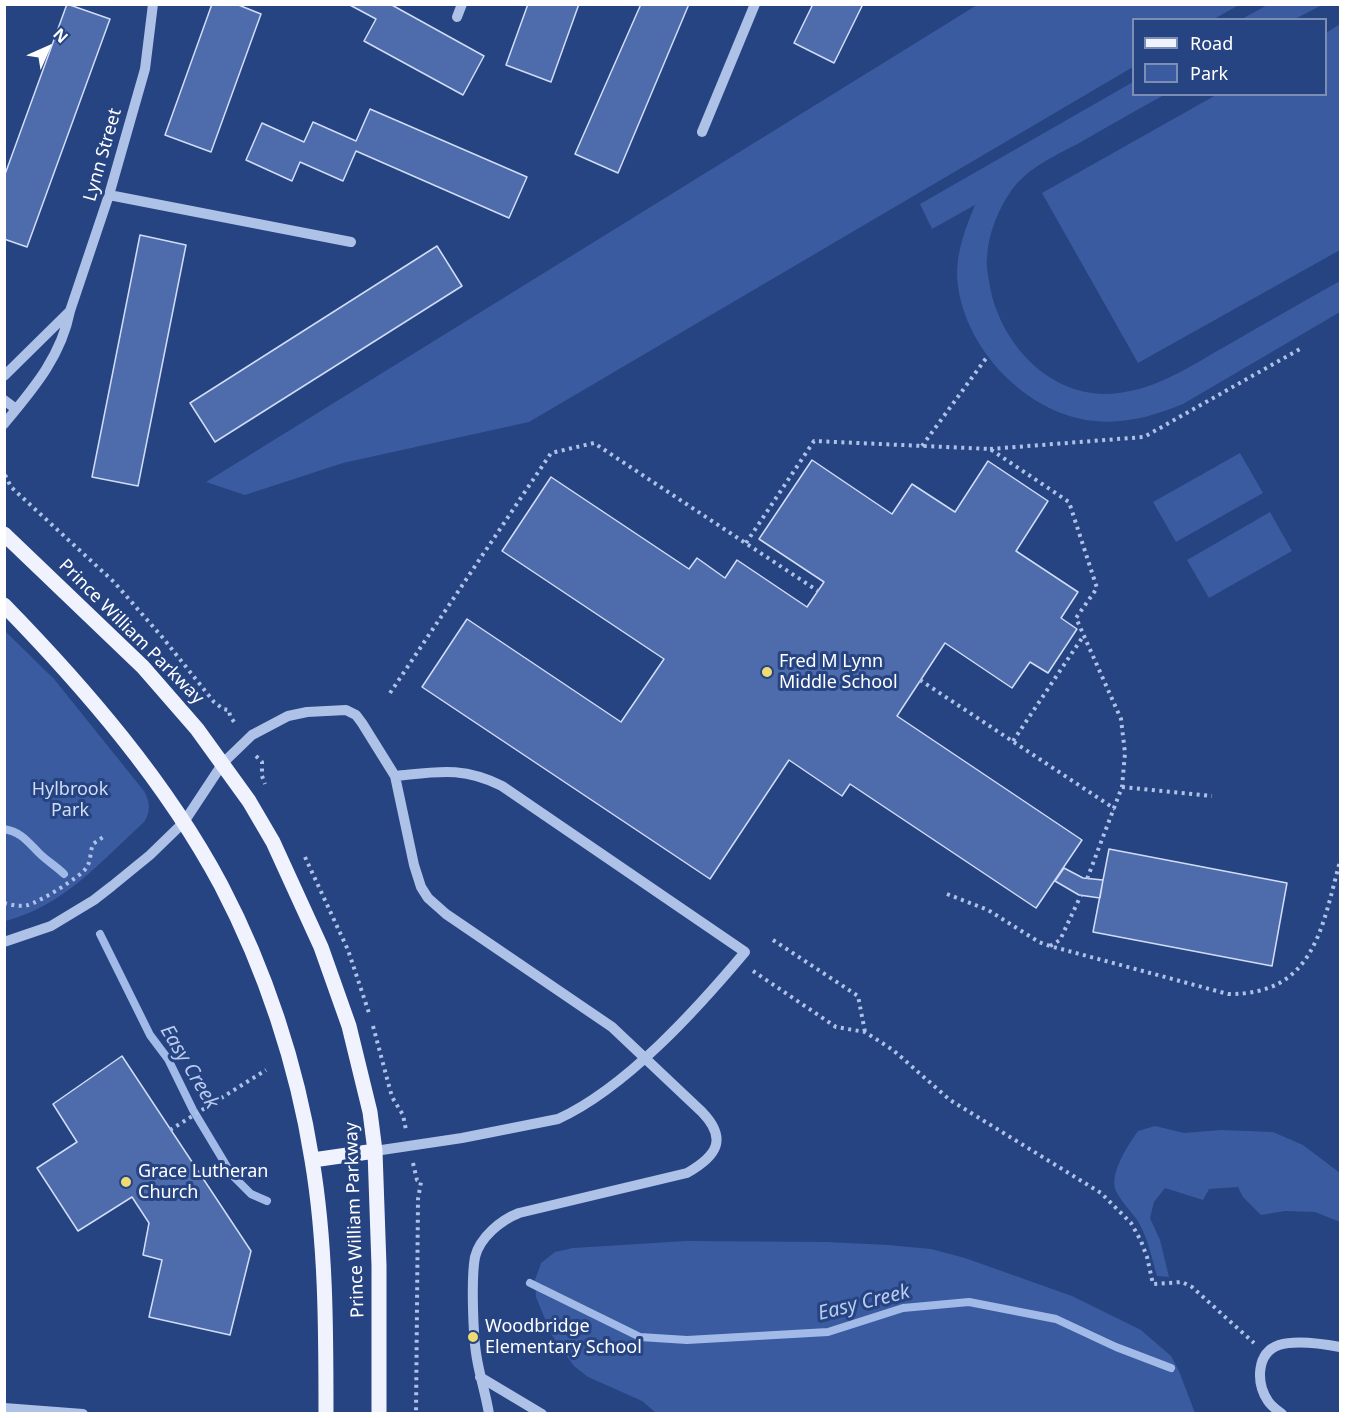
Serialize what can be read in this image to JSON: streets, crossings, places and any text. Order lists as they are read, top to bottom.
{
  "streets": {
    "main road": ["Prince William Parkway"],
    "street": ["Lynn Street"]
  },
  "water": ["Easy Creek"],
  "parks": ["Hylbrook Park"],
  "places": ["Fred M Lynn Middle School", "Grace Lutheran Church", "Woodbridge Elementary School"],
  "legend": ["Road", "Park"],
  "north": "top right"
}
